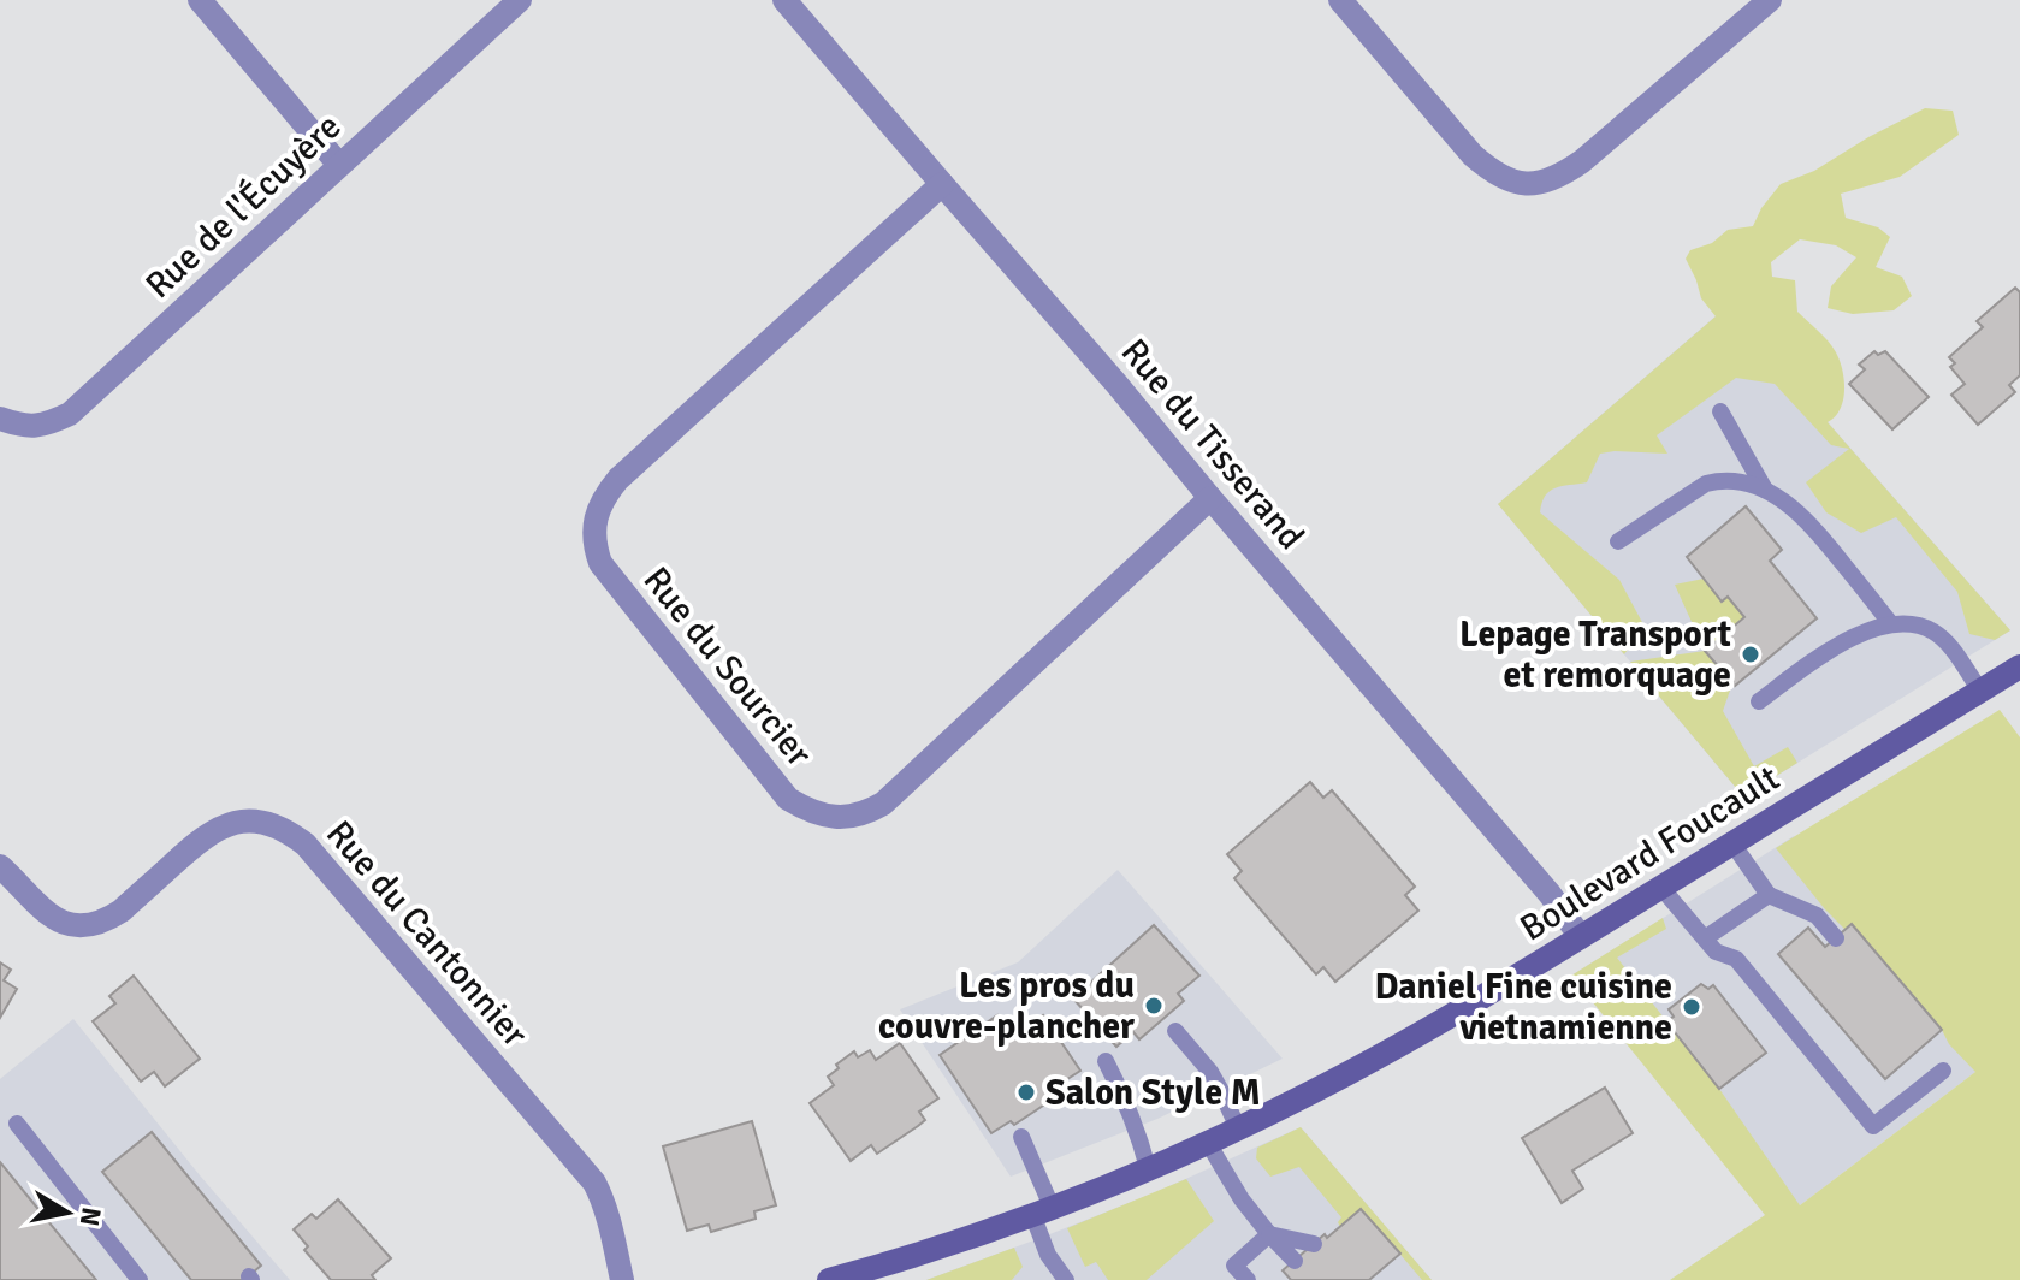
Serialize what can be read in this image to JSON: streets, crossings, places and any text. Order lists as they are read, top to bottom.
{
  "streets": {
    "street": [
      "Rue de l'Écuyère",
      "Rue du Tisserand",
      "Rue du Sourcier",
      "Boulevard Foucault",
      "Rue du Cantonnier"
    ]
  },
  "crossings": [
    ["Rue du Tisserand", "Rue du Sourcier"],
    ["Rue du Tisserand", "Boulevard Foucault"]
  ],
  "places": [
    "Lepage Transport et remorquage",
    "Les pros du couvre-plancher",
    "Daniel Fine cuisine vietnamienne",
    "Salon Style M"
  ],
  "north": "right"
}
